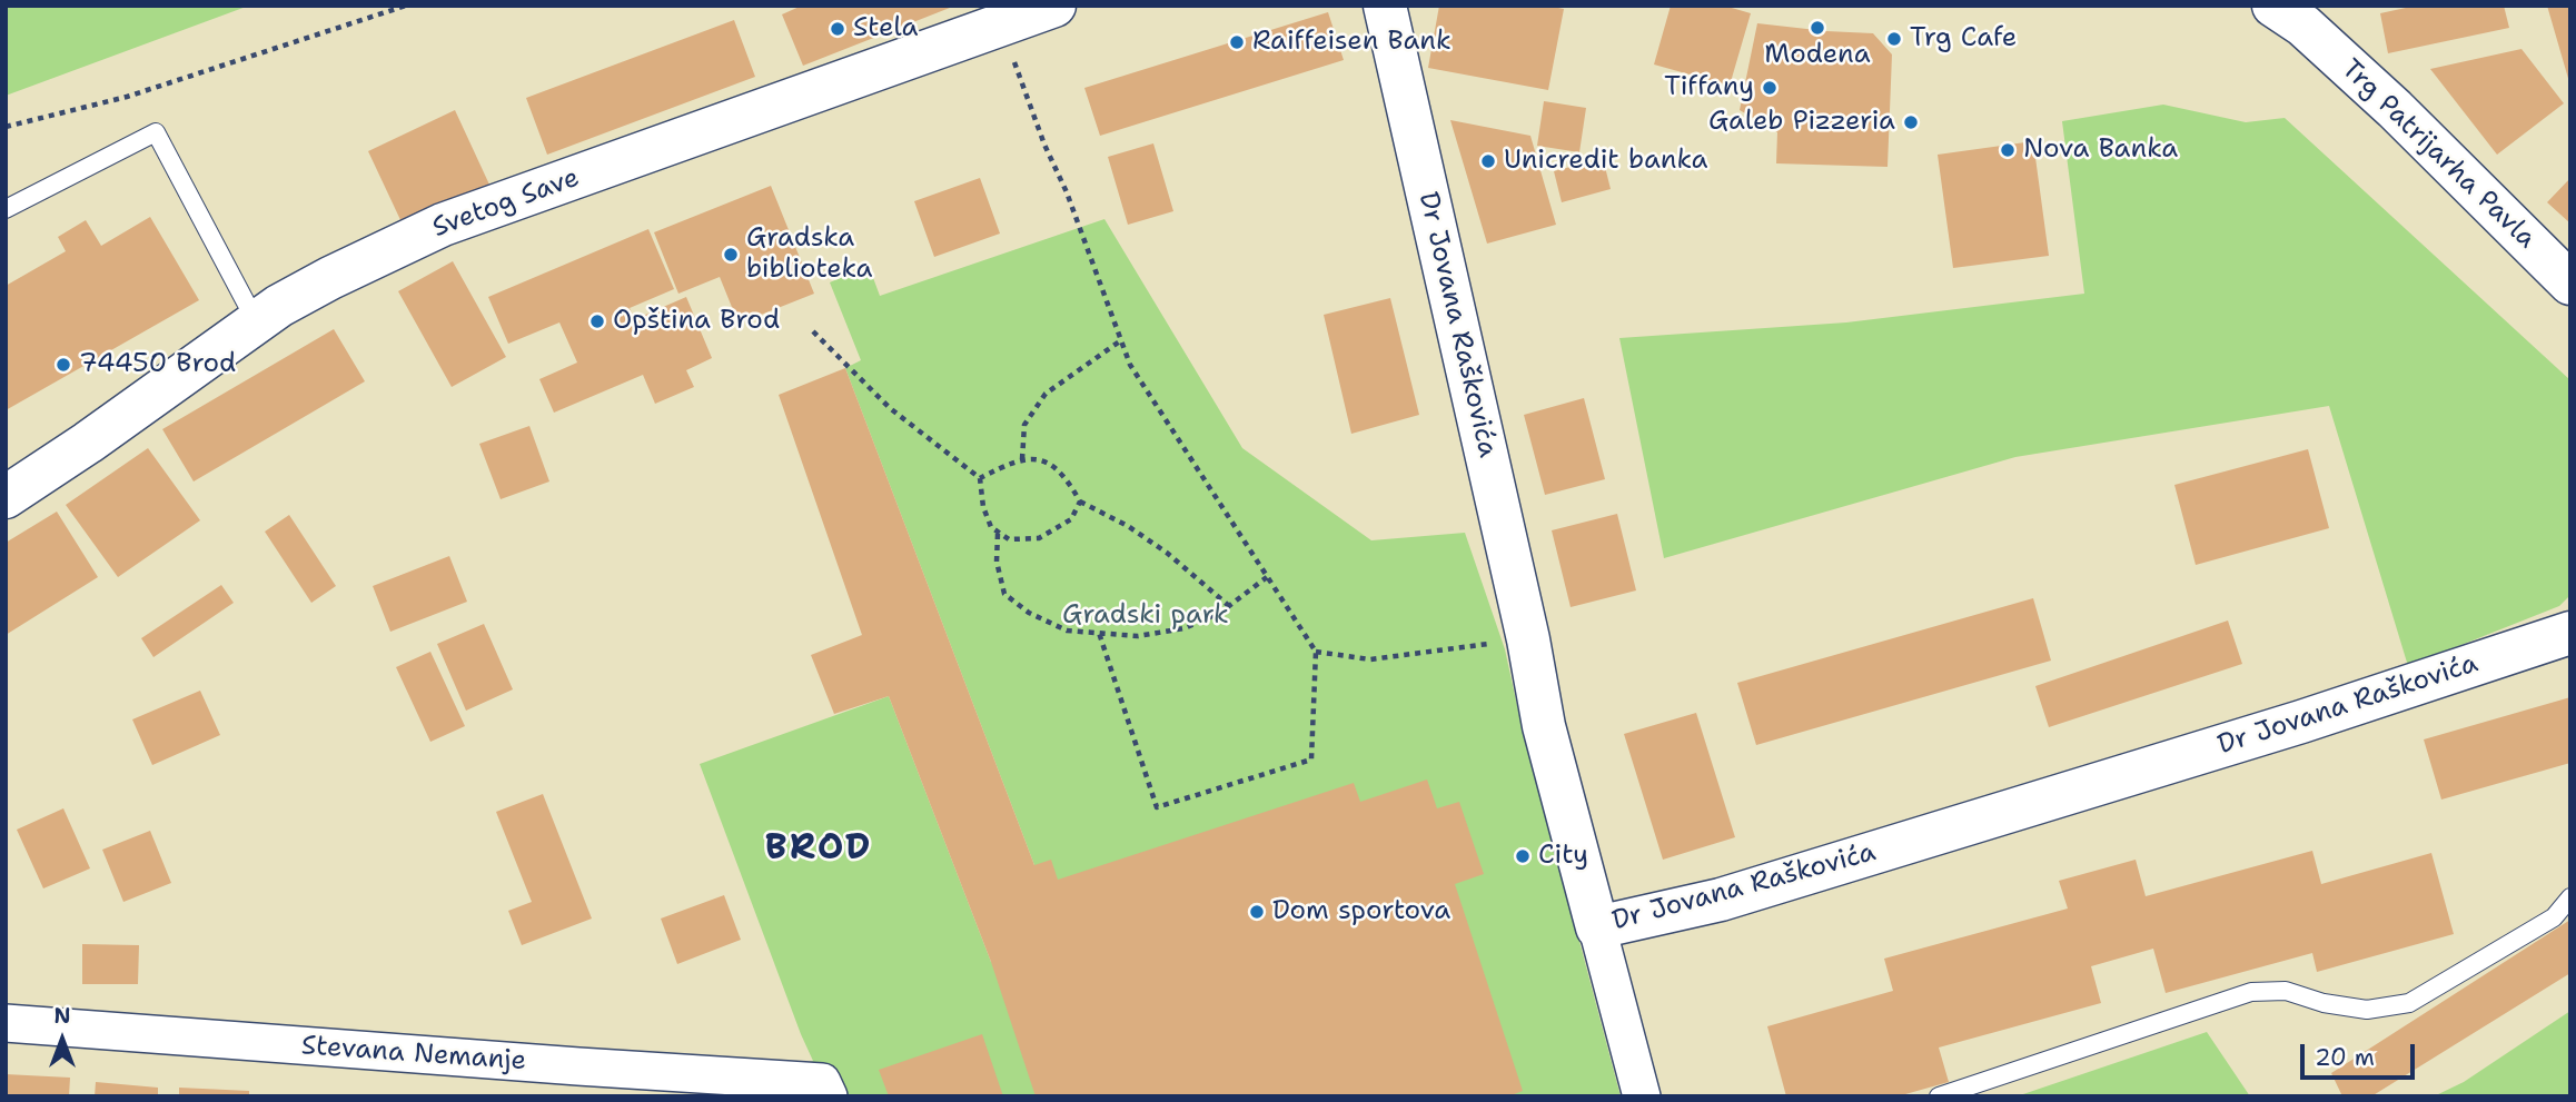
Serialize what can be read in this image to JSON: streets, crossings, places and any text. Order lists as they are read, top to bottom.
{
  "streets": {
    "street": [
      "Trg Patrijarha Pavla",
      "Svetog Save",
      "Dr Jovana Raškovića",
      "Stevana Nemanje"
    ]
  },
  "districts": ["BROD"],
  "parks": ["Gradski park"],
  "places": [
    "Modena",
    "Stela",
    "Trg Cafe",
    "Raiffeisen Bank",
    "Tiffany",
    "Galeb Pizzeria",
    "Nova Banka",
    "Unicredit banka",
    "Gradska biblioteka",
    "Opština Brod",
    "74450 Brod",
    "City",
    "Dom sportova"
  ],
  "scale_bar": "20 m",
  "north": "top"
}
